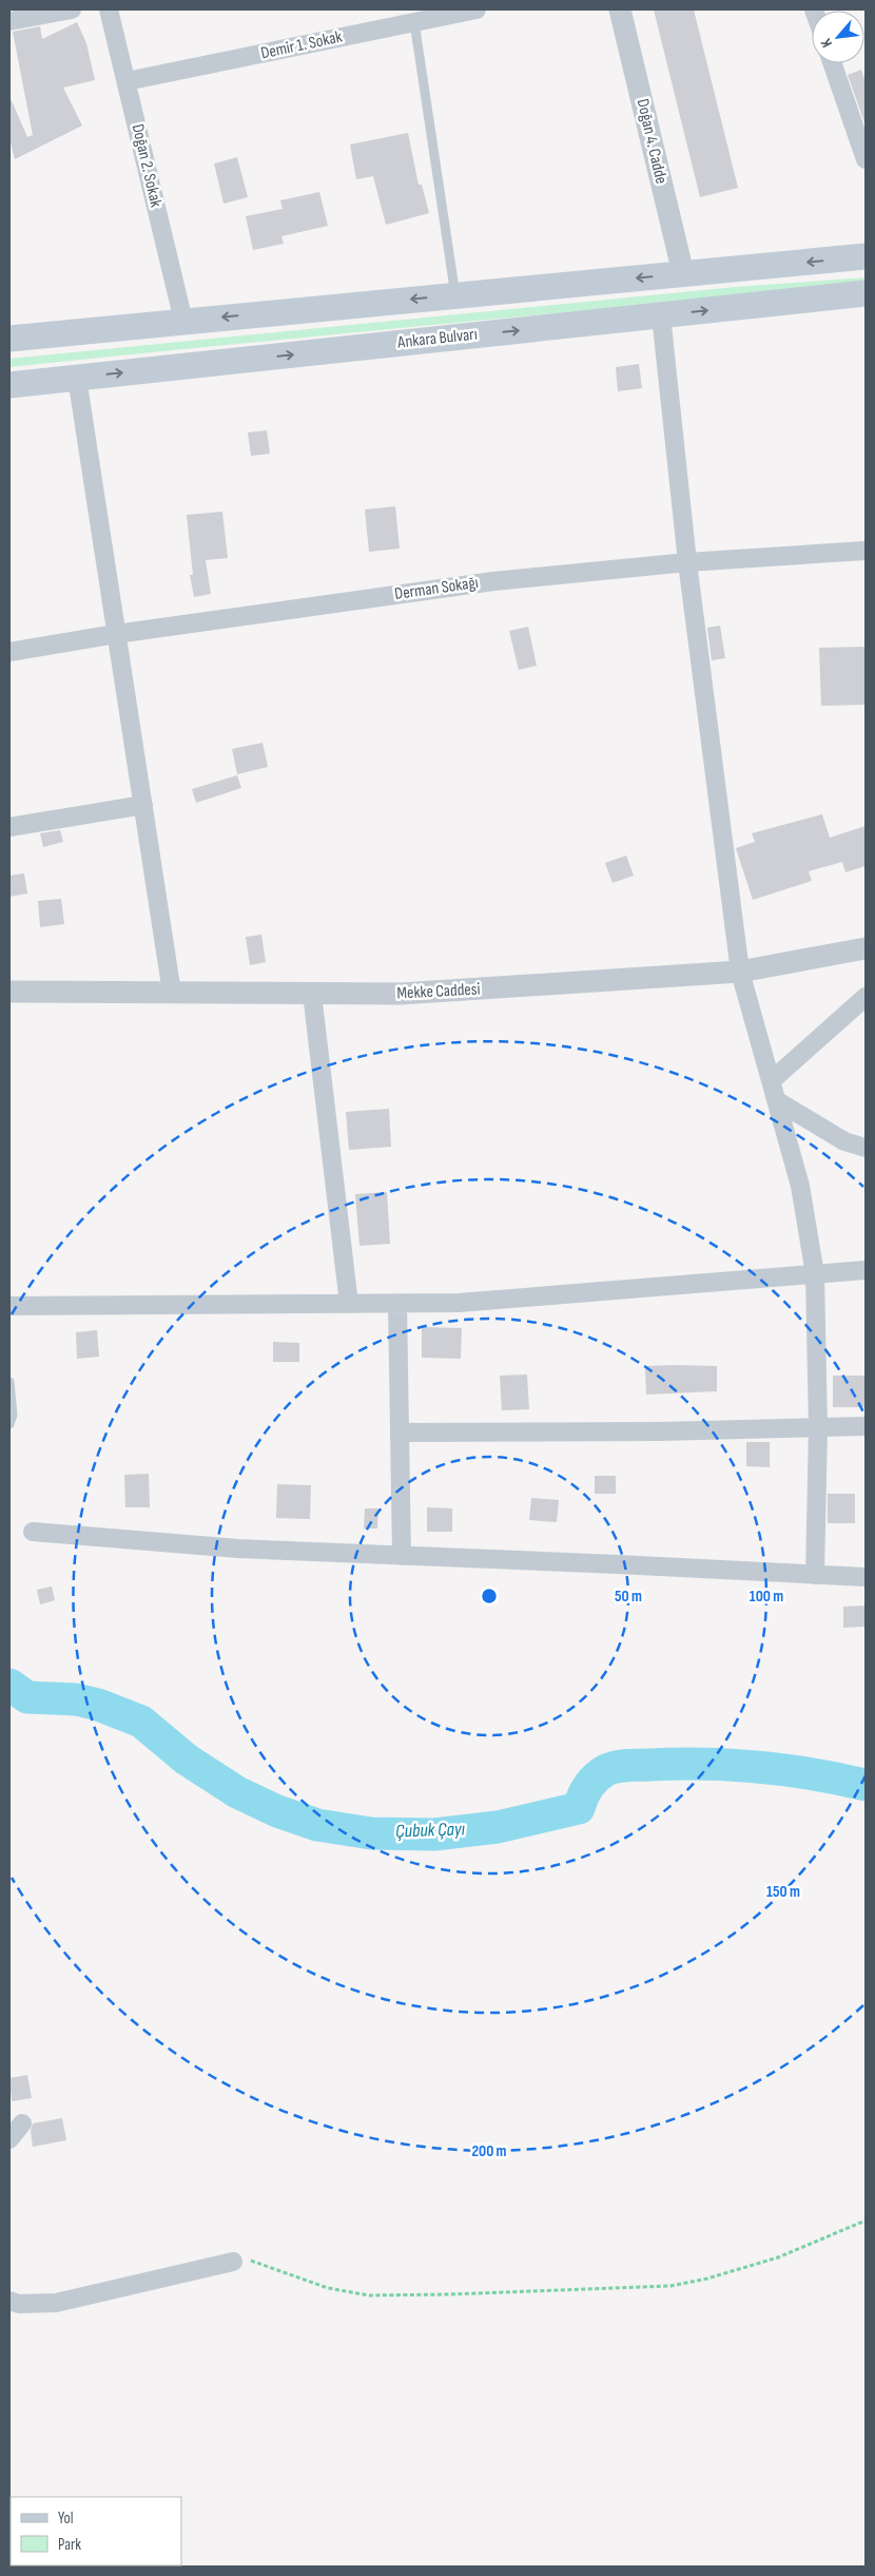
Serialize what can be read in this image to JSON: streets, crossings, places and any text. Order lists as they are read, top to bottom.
{
  "streets": {
    "main road": ["Ankara Bulvarı"],
    "street": [
      "Demir 1. Sokak",
      "Doğan 4. Cadde",
      "Doğan 2. Sokak",
      "Derman Sokağı",
      "Mekke Caddesi"
    ]
  },
  "crossings": [
    ["Demir 1. Sokak", "Doğan 2. Sokak"]
  ],
  "water": ["Çubuk Çayı"],
  "legend": ["Yol", "Park"],
  "north": "bottom left",
  "rings": [
    "50 m",
    "100 m",
    "150 m",
    "200 m"
  ]
}
